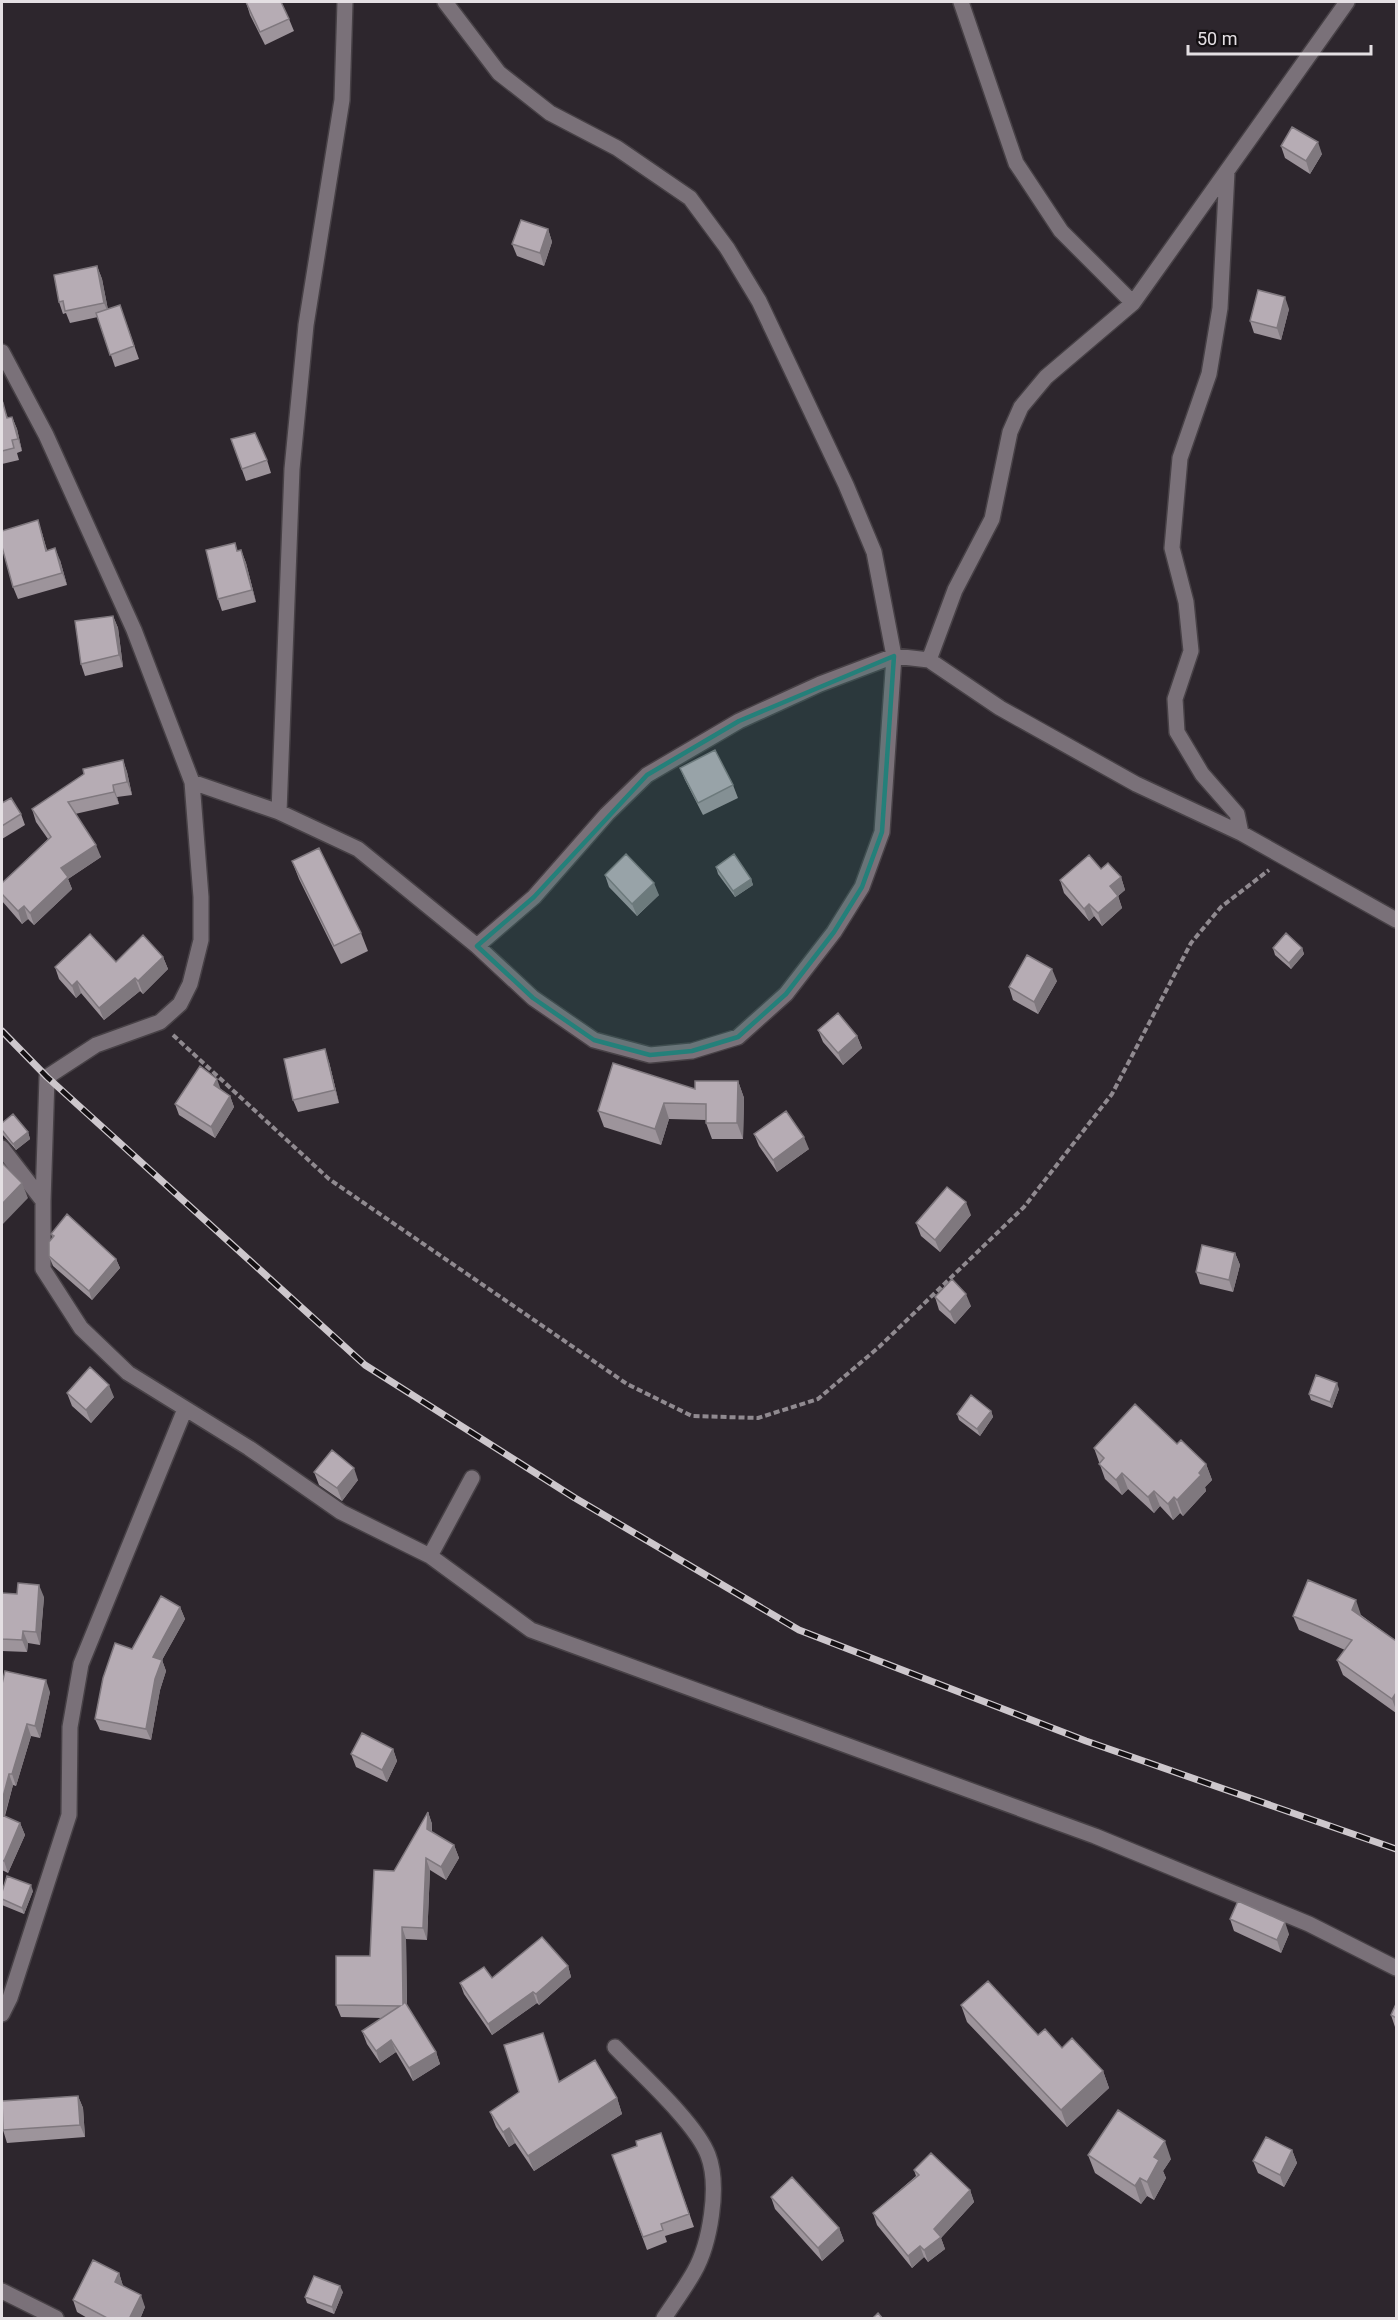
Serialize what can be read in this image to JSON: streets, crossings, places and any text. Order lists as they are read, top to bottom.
{
  "scale_bar": "50 m"
}
